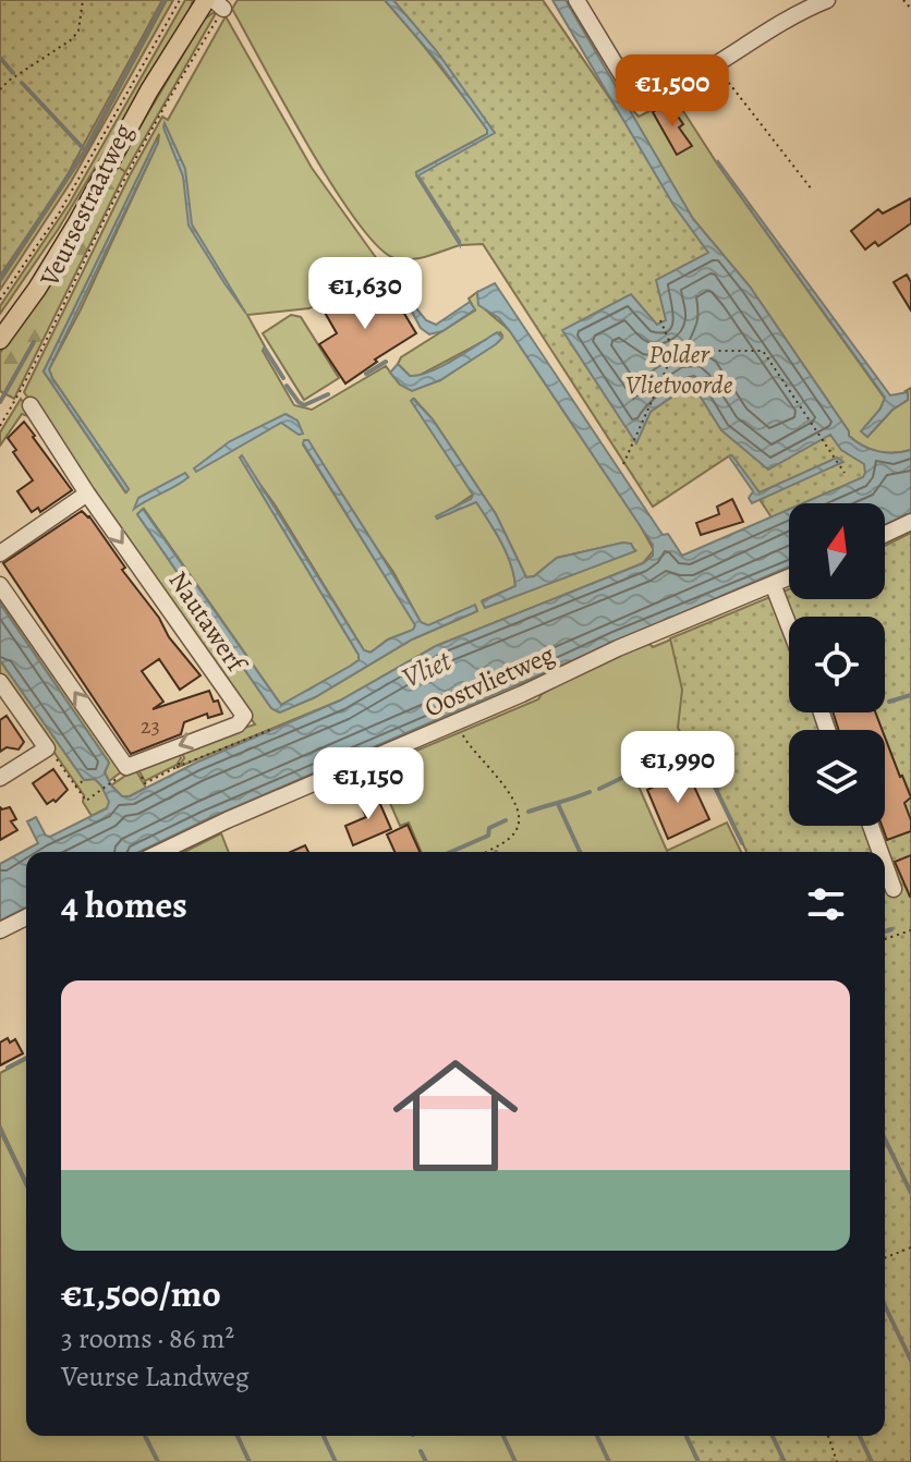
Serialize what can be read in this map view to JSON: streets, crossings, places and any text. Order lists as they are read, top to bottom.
{
  "streets": {
    "main road": ["Veursestraatweg"],
    "street": ["Nautawerf", "Oostvlietweg"]
  },
  "water": ["Vliet"],
  "parks": ["Polder Vlietvoorde"],
  "house_numbers": ["23"],
  "north": "top",
  "page": {
    "price": [
      "€1,500",
      "€1,630",
      "€1,990",
      "€1,150"
    ],
    "heading": "4 homes",
    "list": [
      {
        "name": "€1,500/mo",
        "note": "3 rooms · 86 m² · Veurse Landweg"
      }
    ]
  }
}
